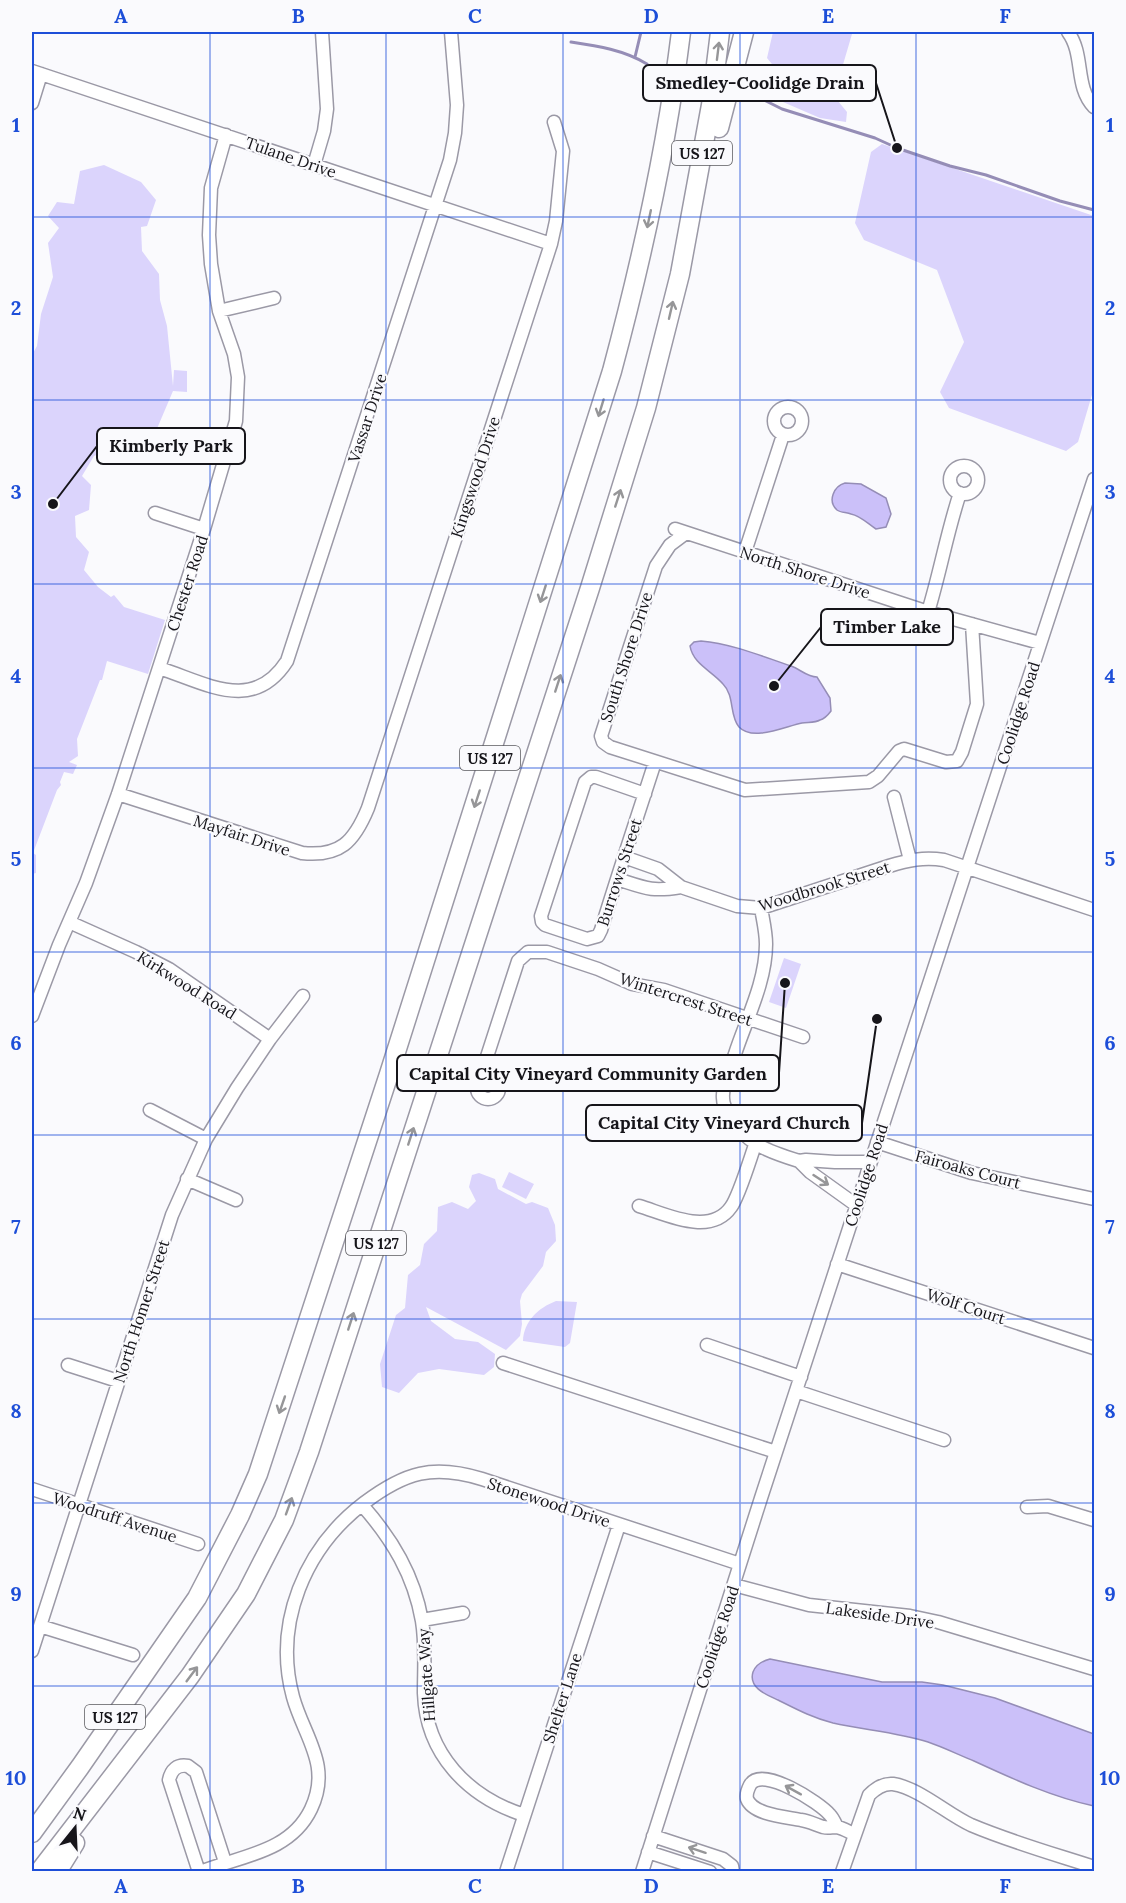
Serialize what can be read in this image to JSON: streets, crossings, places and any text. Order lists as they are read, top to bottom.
{
  "streets": {
    "highway": ["US 127"],
    "street": [
      "Tulane Drive",
      "Vassar Drive",
      "Kingswood Drive",
      "North Shore Drive",
      "Chester Road",
      "South Shore Drive",
      "Coolidge Road",
      "Mayfair Drive",
      "Burrows Street",
      "Woodbrook Street",
      "Kirkwood Road",
      "Wintercrest Street",
      "Fairoaks Court",
      "Wolf Court",
      "North Homer Street",
      "Stonewood Drive",
      "Woodruff Avenue",
      "Lakeside Drive",
      "Hillgate Way",
      "Shelter Lane"
    ]
  },
  "crossings": [
    ["Tulane Drive", "Vassar Drive"],
    ["Tulane Drive", "Kingswood Drive"],
    ["Tulane Drive", "Chester Road"],
    ["Vassar Drive", "Chester Road"],
    ["Kingswood Drive", "Mayfair Drive"],
    ["North Shore Drive", "South Shore Drive"],
    ["North Shore Drive", "Coolidge Road"],
    ["Chester Road", "Mayfair Drive"],
    ["Chester Road", "Kirkwood Road"],
    ["South Shore Drive", "Burrows Street"],
    ["Coolidge Road", "Woodbrook Street"],
    ["Coolidge Road", "Fairoaks Court"],
    ["Coolidge Road", "Wolf Court"],
    ["Coolidge Road", "Stonewood Drive"],
    ["Coolidge Road", "Lakeside Drive"],
    ["Burrows Street", "Woodbrook Street"],
    ["Kirkwood Road", "North Homer Street"],
    ["North Homer Street", "Woodruff Avenue"],
    ["Stonewood Drive", "Hillgate Way"],
    ["Stonewood Drive", "Shelter Lane"],
    ["Hillgate Way", "Shelter Lane"]
  ],
  "places": [
    "Smedley-Coolidge Drain",
    "Kimberly Park",
    "Timber Lake",
    "Capital City Vineyard Community Garden",
    "Capital City Vineyard Church"
  ],
  "north": "top",
  "grid": {
    "columns": [
      "A",
      "B",
      "C",
      "D",
      "E",
      "F"
    ],
    "rows": [
      "1",
      "2",
      "3",
      "4",
      "5",
      "6",
      "7",
      "8",
      "9",
      "10"
    ]
  }
}
